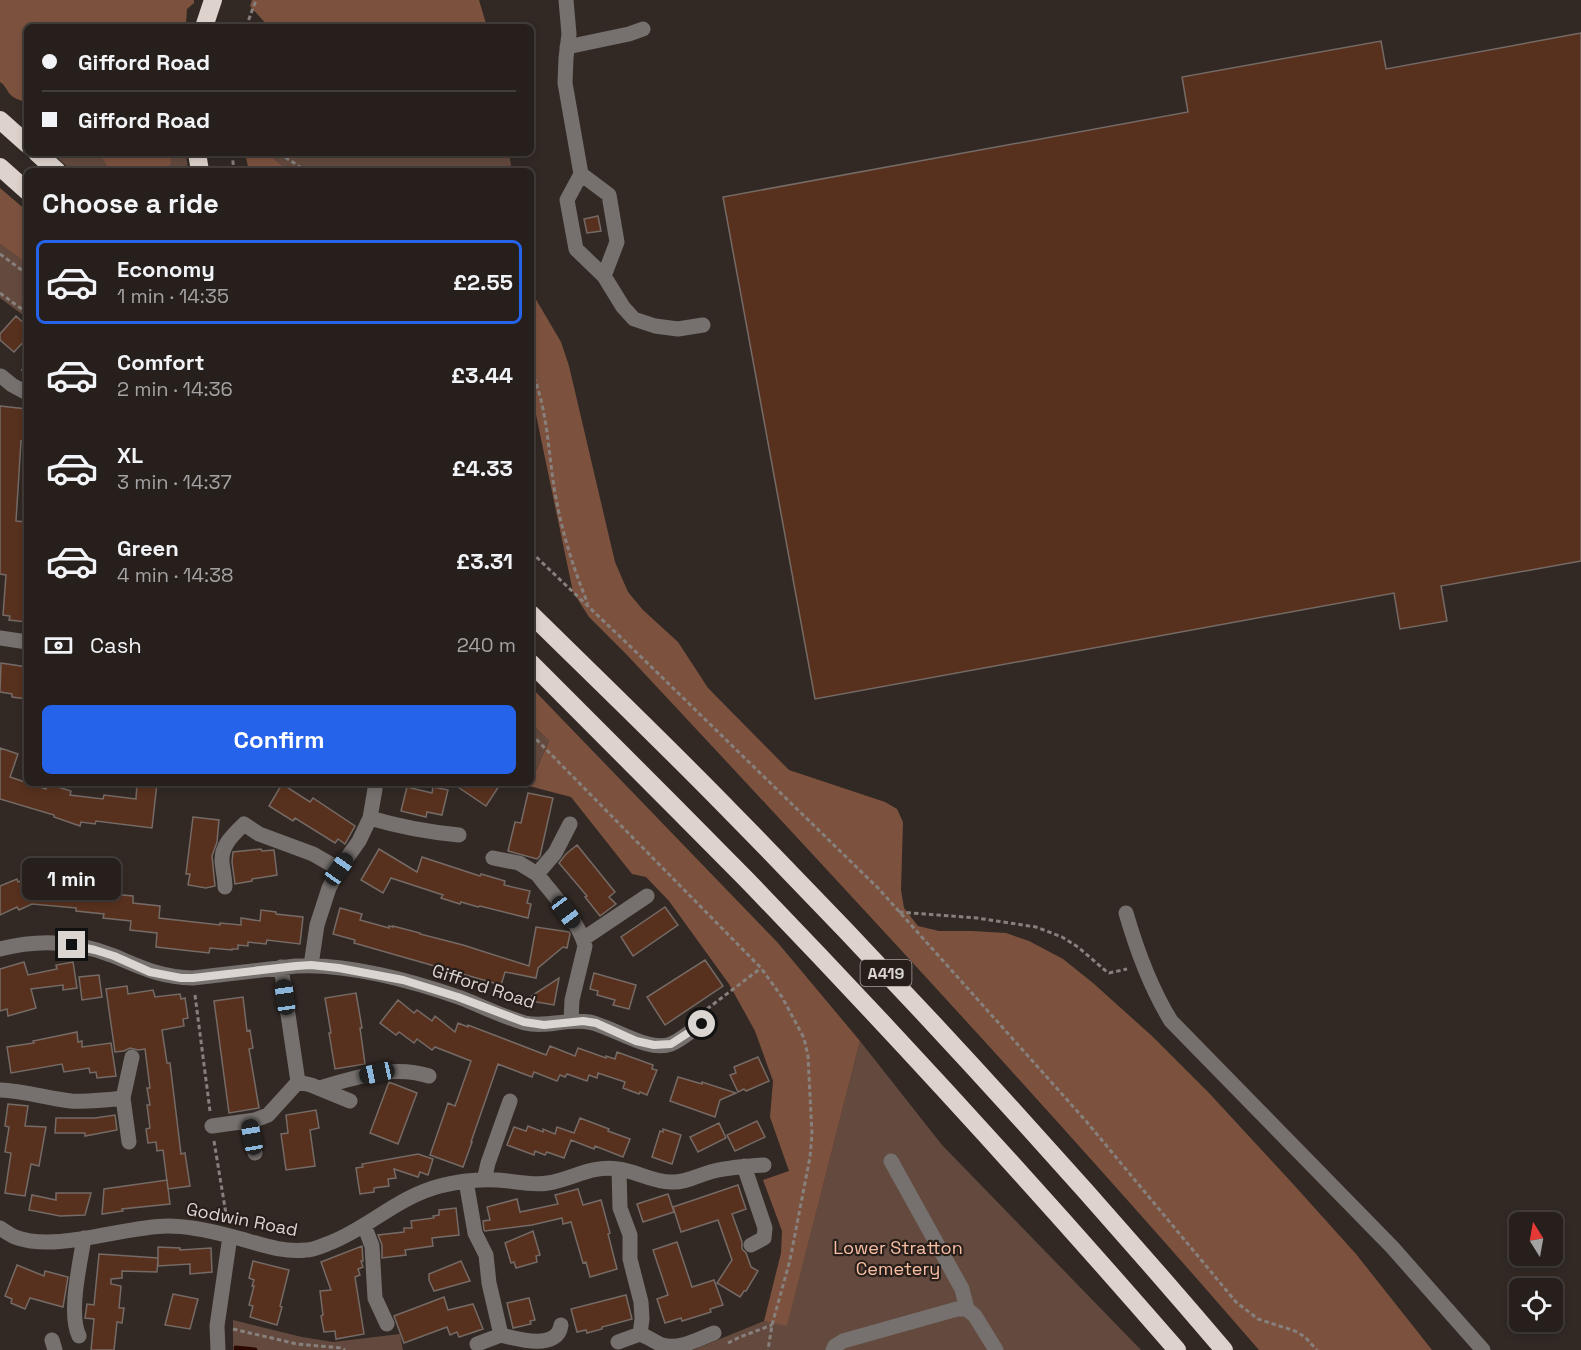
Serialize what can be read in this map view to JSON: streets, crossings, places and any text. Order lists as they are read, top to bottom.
{
  "streets": {
    "highway": ["A419"],
    "street": ["Gifford Road", "Godwin Road"]
  },
  "parks": ["Lower Stratton Cemetery"],
  "north": "top",
  "page": {
    "banner": ["Gifford Road", "Gifford Road"],
    "heading": "Choose a ride",
    "list": [
      {
        "name": "Economy",
        "note": "1 min · 14:35",
        "value": "£2.55"
      },
      {
        "name": "Comfort",
        "note": "2 min · 14:36",
        "value": "£3.44"
      },
      {
        "name": "XL",
        "note": "3 min · 14:37",
        "value": "£4.33"
      },
      {
        "name": "Green",
        "note": "4 min · 14:38",
        "value": "£3.31"
      }
    ],
    "pay": ["Cash", "240 m"],
    "buttons": "Confirm",
    "bubble": "1 min"
  }
}
